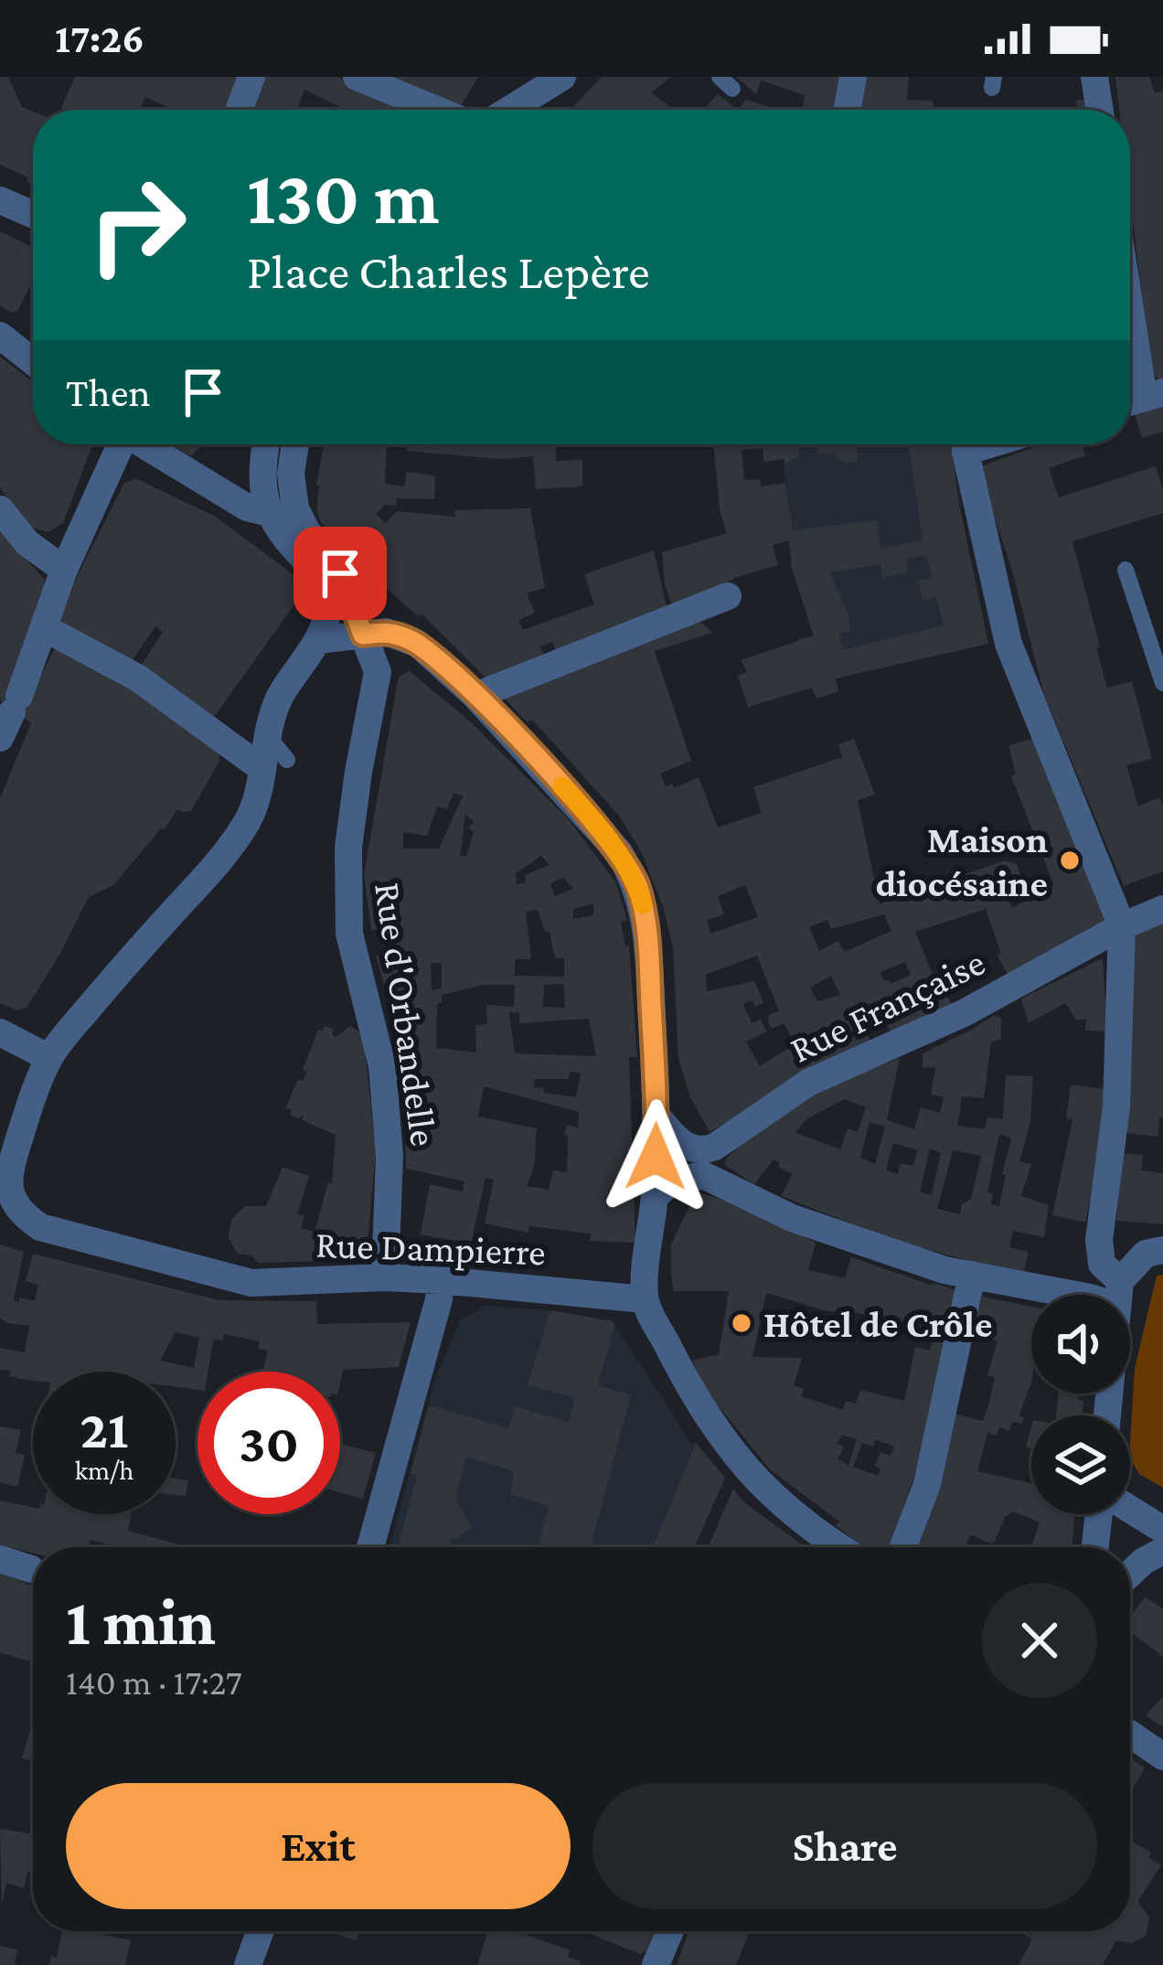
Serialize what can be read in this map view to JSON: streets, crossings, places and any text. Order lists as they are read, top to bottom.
{
  "streets": {
    "street": ["Rue Française", "Rue d'Orbandelle", "Rue Dampierre"]
  },
  "crossings": [
    ["Rue d'Orbandelle", "Rue Dampierre"]
  ],
  "places": ["Maison diocésaine", "Hôtel de Crôle"],
  "page": {
    "status": "17:26",
    "turn": ["130 m", "Place Charles Lepère"],
    "then": "Then",
    "speed": "21 km/h",
    "limit": "30",
    "heading": ["1 min", "140 m · 17:27"],
    "buttons": ["Exit", "Share"]
  }
}
